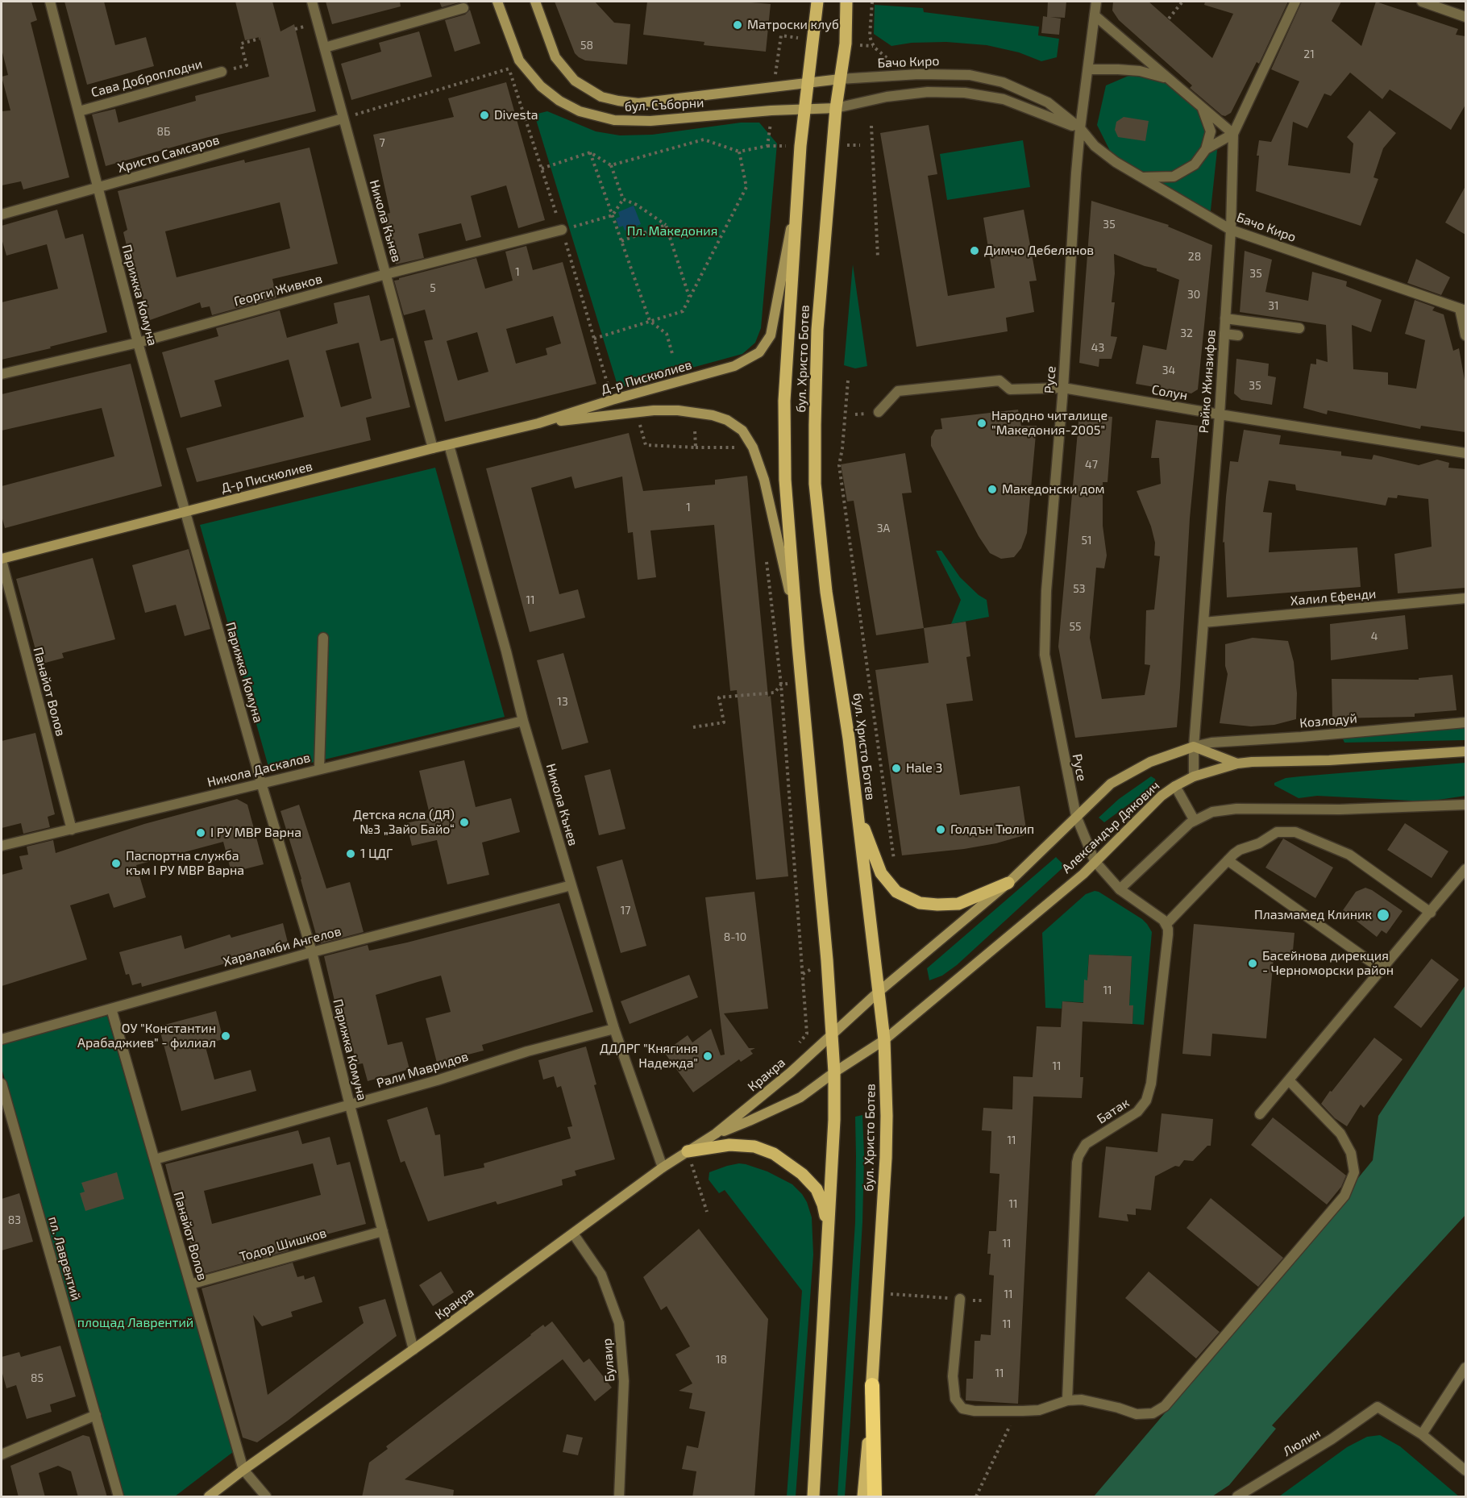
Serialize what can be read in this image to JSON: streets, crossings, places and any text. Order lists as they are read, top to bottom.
{
  "streets": {
    "main road": ["бул. Христо Ботев"],
    "street": [
      "Бачо Киро",
      "Сава Доброплодни",
      "бул. Съборни",
      "Христо Самсаров",
      "Никола Кънев",
      "Георги Живков",
      "Парижка Комуна",
      "Д-р Пискюлиев",
      "Русе",
      "Райко Жинзифов",
      "Солун",
      "Халил Ефенди",
      "Панайот Волов",
      "Козлодуй",
      "Никола Даскалов",
      "Александър Дякович",
      "Хараламби Ангелов",
      "Рали Мавридов",
      "Кракра",
      "Батак",
      "Тодор Шишков",
      "пл. Лаврентий",
      "Булаир",
      "Люлин"
    ]
  },
  "crossings": [
    ["Бачо Киро", "бул. Съборни"],
    ["Бачо Киро", "бул. Христо Ботев"],
    ["Бачо Киро", "Русе"],
    ["Бачо Киро", "Райко Жинзифов"],
    ["Сава Доброплодни", "Парижка Комуна"],
    ["бул. Съборни", "бул. Христо Ботев"],
    ["Христо Самсаров", "Никола Кънев"],
    ["Христо Самсаров", "Парижка Комуна"],
    ["Никола Кънев", "Георги Живков"],
    ["Никола Кънев", "Д-р Пискюлиев"],
    ["Никола Кънев", "Никола Даскалов"],
    ["Никола Кънев", "Хараламби Ангелов"],
    ["Никола Кънев", "Рали Мавридов"],
    ["Никола Кънев", "Кракра"],
    ["Георги Живков", "Парижка Комуна"],
    ["Парижка Комуна", "Д-р Пискюлиев"],
    ["Парижка Комуна", "Никола Даскалов"],
    ["Парижка Комуна", "Хараламби Ангелов"],
    ["Парижка Комуна", "Рали Мавридов"],
    ["Парижка Комуна", "Кракра"],
    ["Парижка Комуна", "Тодор Шишков"],
    ["бул. Христо Ботев", "Д-р Пискюлиев"],
    ["бул. Христо Ботев", "Александър Дякович"],
    ["бул. Христо Ботев", "Кракра"],
    ["Д-р Пискюлиев", "Панайот Волов"],
    ["Русе", "Солун"],
    ["Русе", "Александър Дякович"],
    ["Райко Жинзифов", "Солун"],
    ["Райко Жинзифов", "Халил Ефенди"],
    ["Райко Жинзифов", "Козлодуй"],
    ["Райко Жинзифов", "Александър Дякович"],
    ["Панайот Волов", "Никола Даскалов"],
    ["Панайот Волов", "Хараламби Ангелов"],
    ["Панайот Волов", "Рали Мавридов"],
    ["Панайот Волов", "Кракра"],
    ["Панайот Волов", "Тодор Шишков"],
    ["Козлодуй", "Александър Дякович"],
    ["Александър Дякович", "Кракра"],
    ["Кракра", "Булаир"]
  ],
  "parks": ["Пл. Македония", "площад Лаврентий"],
  "places": [
    "Матроски клуб",
    "Divesta",
    "Димчо Дебелянов",
    "Народно читалище \"Македония-2005\"",
    "Македонски дом",
    "Hale 3",
    "Детска ясла (ДЯ) №3 „Зайо Байо“",
    "Голдън Тюлип",
    "I РУ МВР Варна",
    "1 ЦДГ",
    "Паспортна служба към I РУ МВР Варна",
    "Плазмамед Клиник",
    "Басейнова дирекция - Черноморски район",
    "ОУ \"Константин Арабаджиев\" - филиал",
    "ДДЛРГ \"Княгиня Надежда\""
  ],
  "house_numbers": [
    "58",
    "21",
    "8Б",
    "7",
    "35",
    "28",
    "1",
    "35",
    "5",
    "30",
    "31",
    "32",
    "43",
    "34",
    "35",
    "47",
    "1",
    "3А",
    "51",
    "53",
    "11",
    "55",
    "4",
    "13",
    "17",
    "8-10",
    "11",
    "11",
    "11",
    "11",
    "83",
    "11",
    "11",
    "11",
    "18",
    "11",
    "85"
  ]
}
